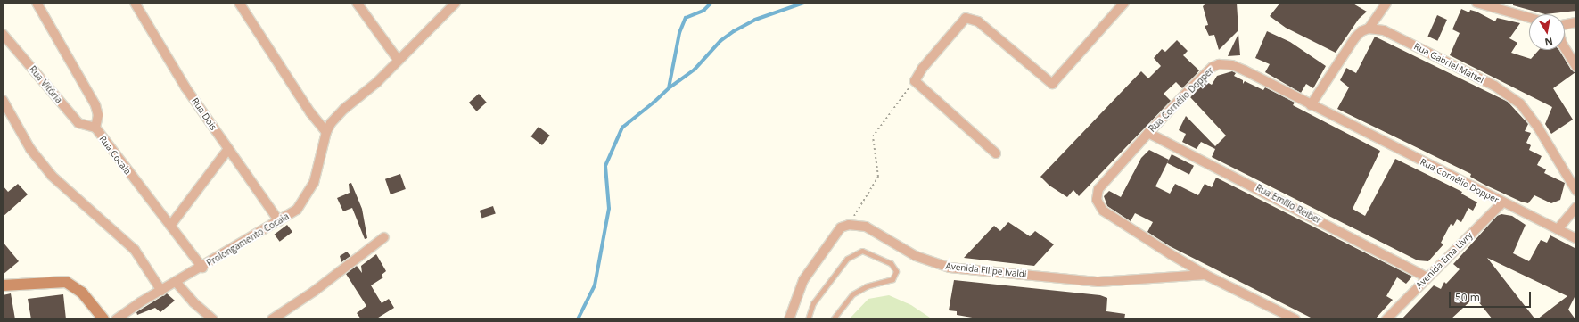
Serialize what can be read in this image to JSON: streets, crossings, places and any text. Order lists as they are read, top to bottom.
{
  "streets": {
    "street": [
      "Rua Gabriel Mattel",
      "Rua Vitória",
      "Rua Cornélio Dopper",
      "Rua Dois",
      "Rua Cocaia",
      "Rua Emílio Reiber",
      "Prolongamento Cocaia",
      "Avenida Ema Livry",
      "Avenida Filipe Ivaldi"
    ]
  },
  "crossings": [
    ["Rua Vitória", "Rua Cocaia"],
    ["Rua Cornélio Dopper", "Rua Emílio Reiber"],
    ["Rua Cornélio Dopper", "Avenida Ema Livry"],
    ["Rua Cornélio Dopper", "Avenida Filipe Ivaldi"],
    ["Rua Dois", "Prolongamento Cocaia"],
    ["Rua Cocaia", "Prolongamento Cocaia"],
    ["Rua Emílio Reiber", "Avenida Ema Livry"]
  ],
  "scale_bar": "50 m",
  "north": "bottom"
}
